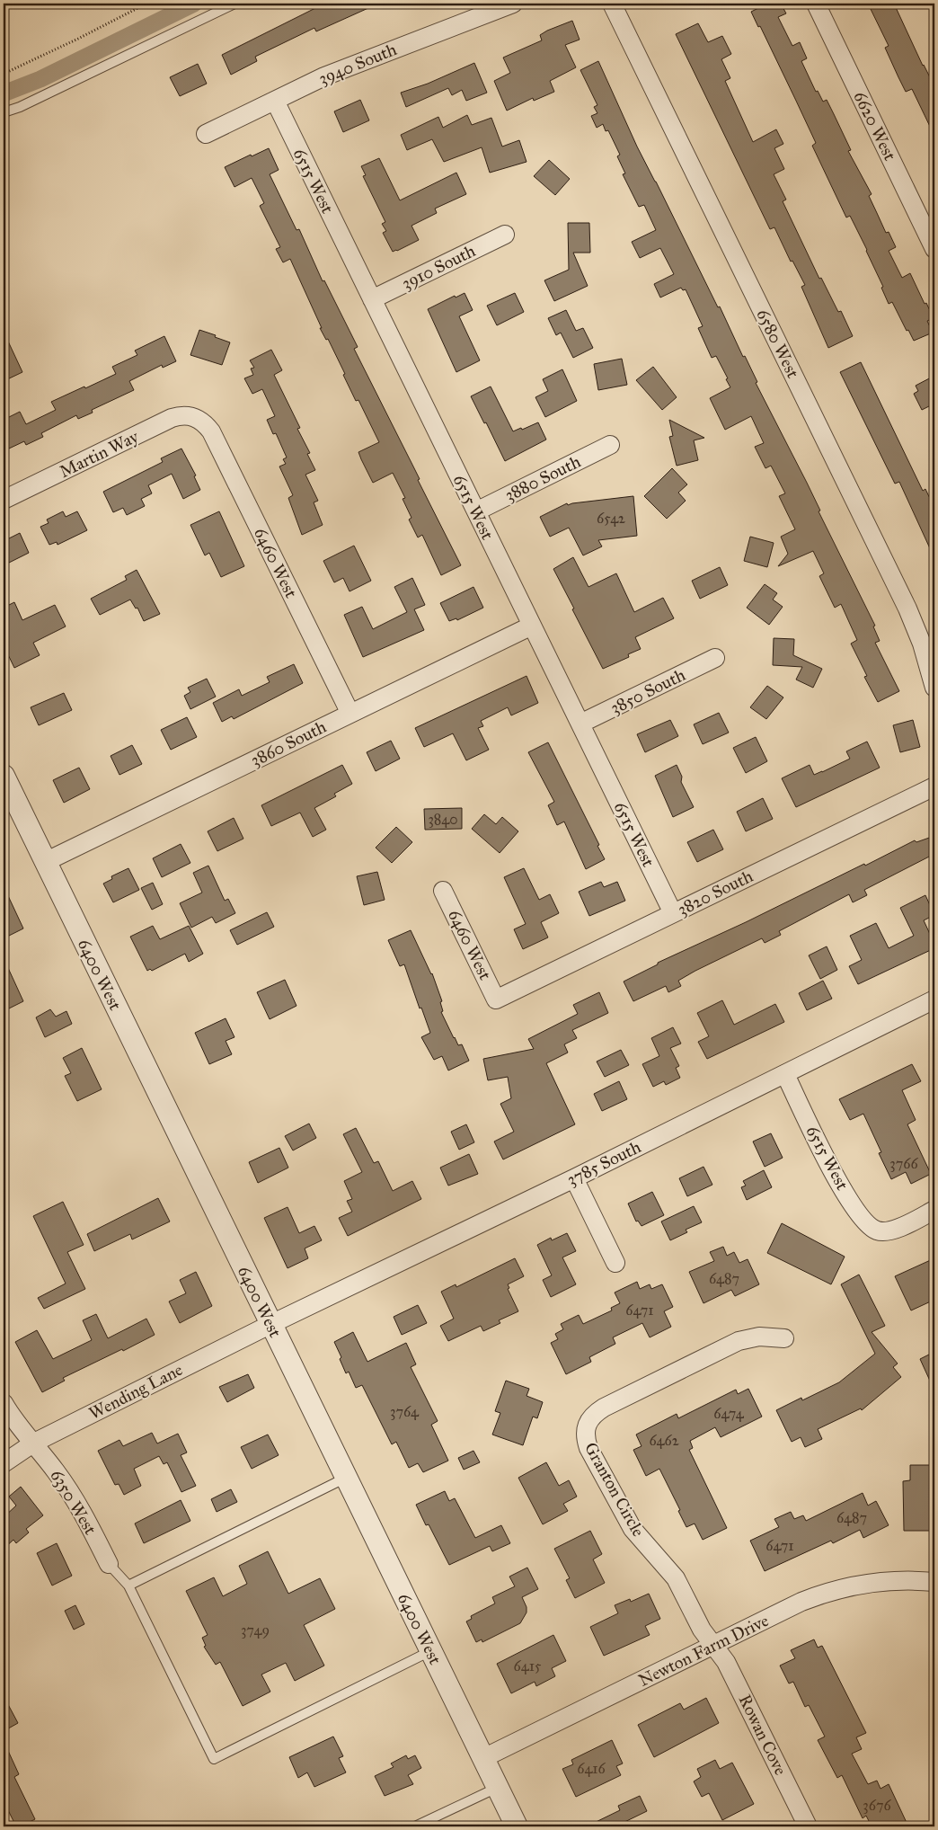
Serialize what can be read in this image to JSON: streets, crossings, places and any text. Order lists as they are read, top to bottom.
{
  "streets": {
    "street": [
      "3940 South",
      "6620 West",
      "6515 West",
      "3910 South",
      "6580 West",
      "Martin Way",
      "3880 South",
      "6460 West",
      "3850 South",
      "3860 South",
      "3820 South",
      "6400 West",
      "3785 South",
      "Wending Lane",
      "Granton Circle",
      "6350 West",
      "Newton Farm Drive",
      "Rowan Cove"
    ]
  },
  "crossings": [
    ["3940 South", "6515 West"],
    ["6515 West", "3910 South"],
    ["6515 West", "3880 South"],
    ["6515 West", "3850 South"],
    ["6515 West", "3860 South"],
    ["6515 West", "3820 South"],
    ["6515 West", "3785 South"],
    ["Martin Way", "6460 West"],
    ["6460 West", "3860 South"],
    ["6460 West", "3820 South"],
    ["3860 South", "6400 West"],
    ["6400 West", "3785 South"],
    ["6400 West", "Wending Lane"],
    ["6400 West", "Newton Farm Drive"],
    ["3785 South", "Wending Lane"],
    ["Wending Lane", "6350 West"],
    ["Granton Circle", "Newton Farm Drive"],
    ["Granton Circle", "Rowan Cove"],
    ["Newton Farm Drive", "Rowan Cove"]
  ],
  "house_numbers": [
    "6542",
    "3840",
    "3766",
    "6487",
    "6471",
    "3764",
    "6474",
    "6462",
    "6487",
    "6471",
    "3749",
    "6415",
    "6416",
    "3676"
  ]
}
